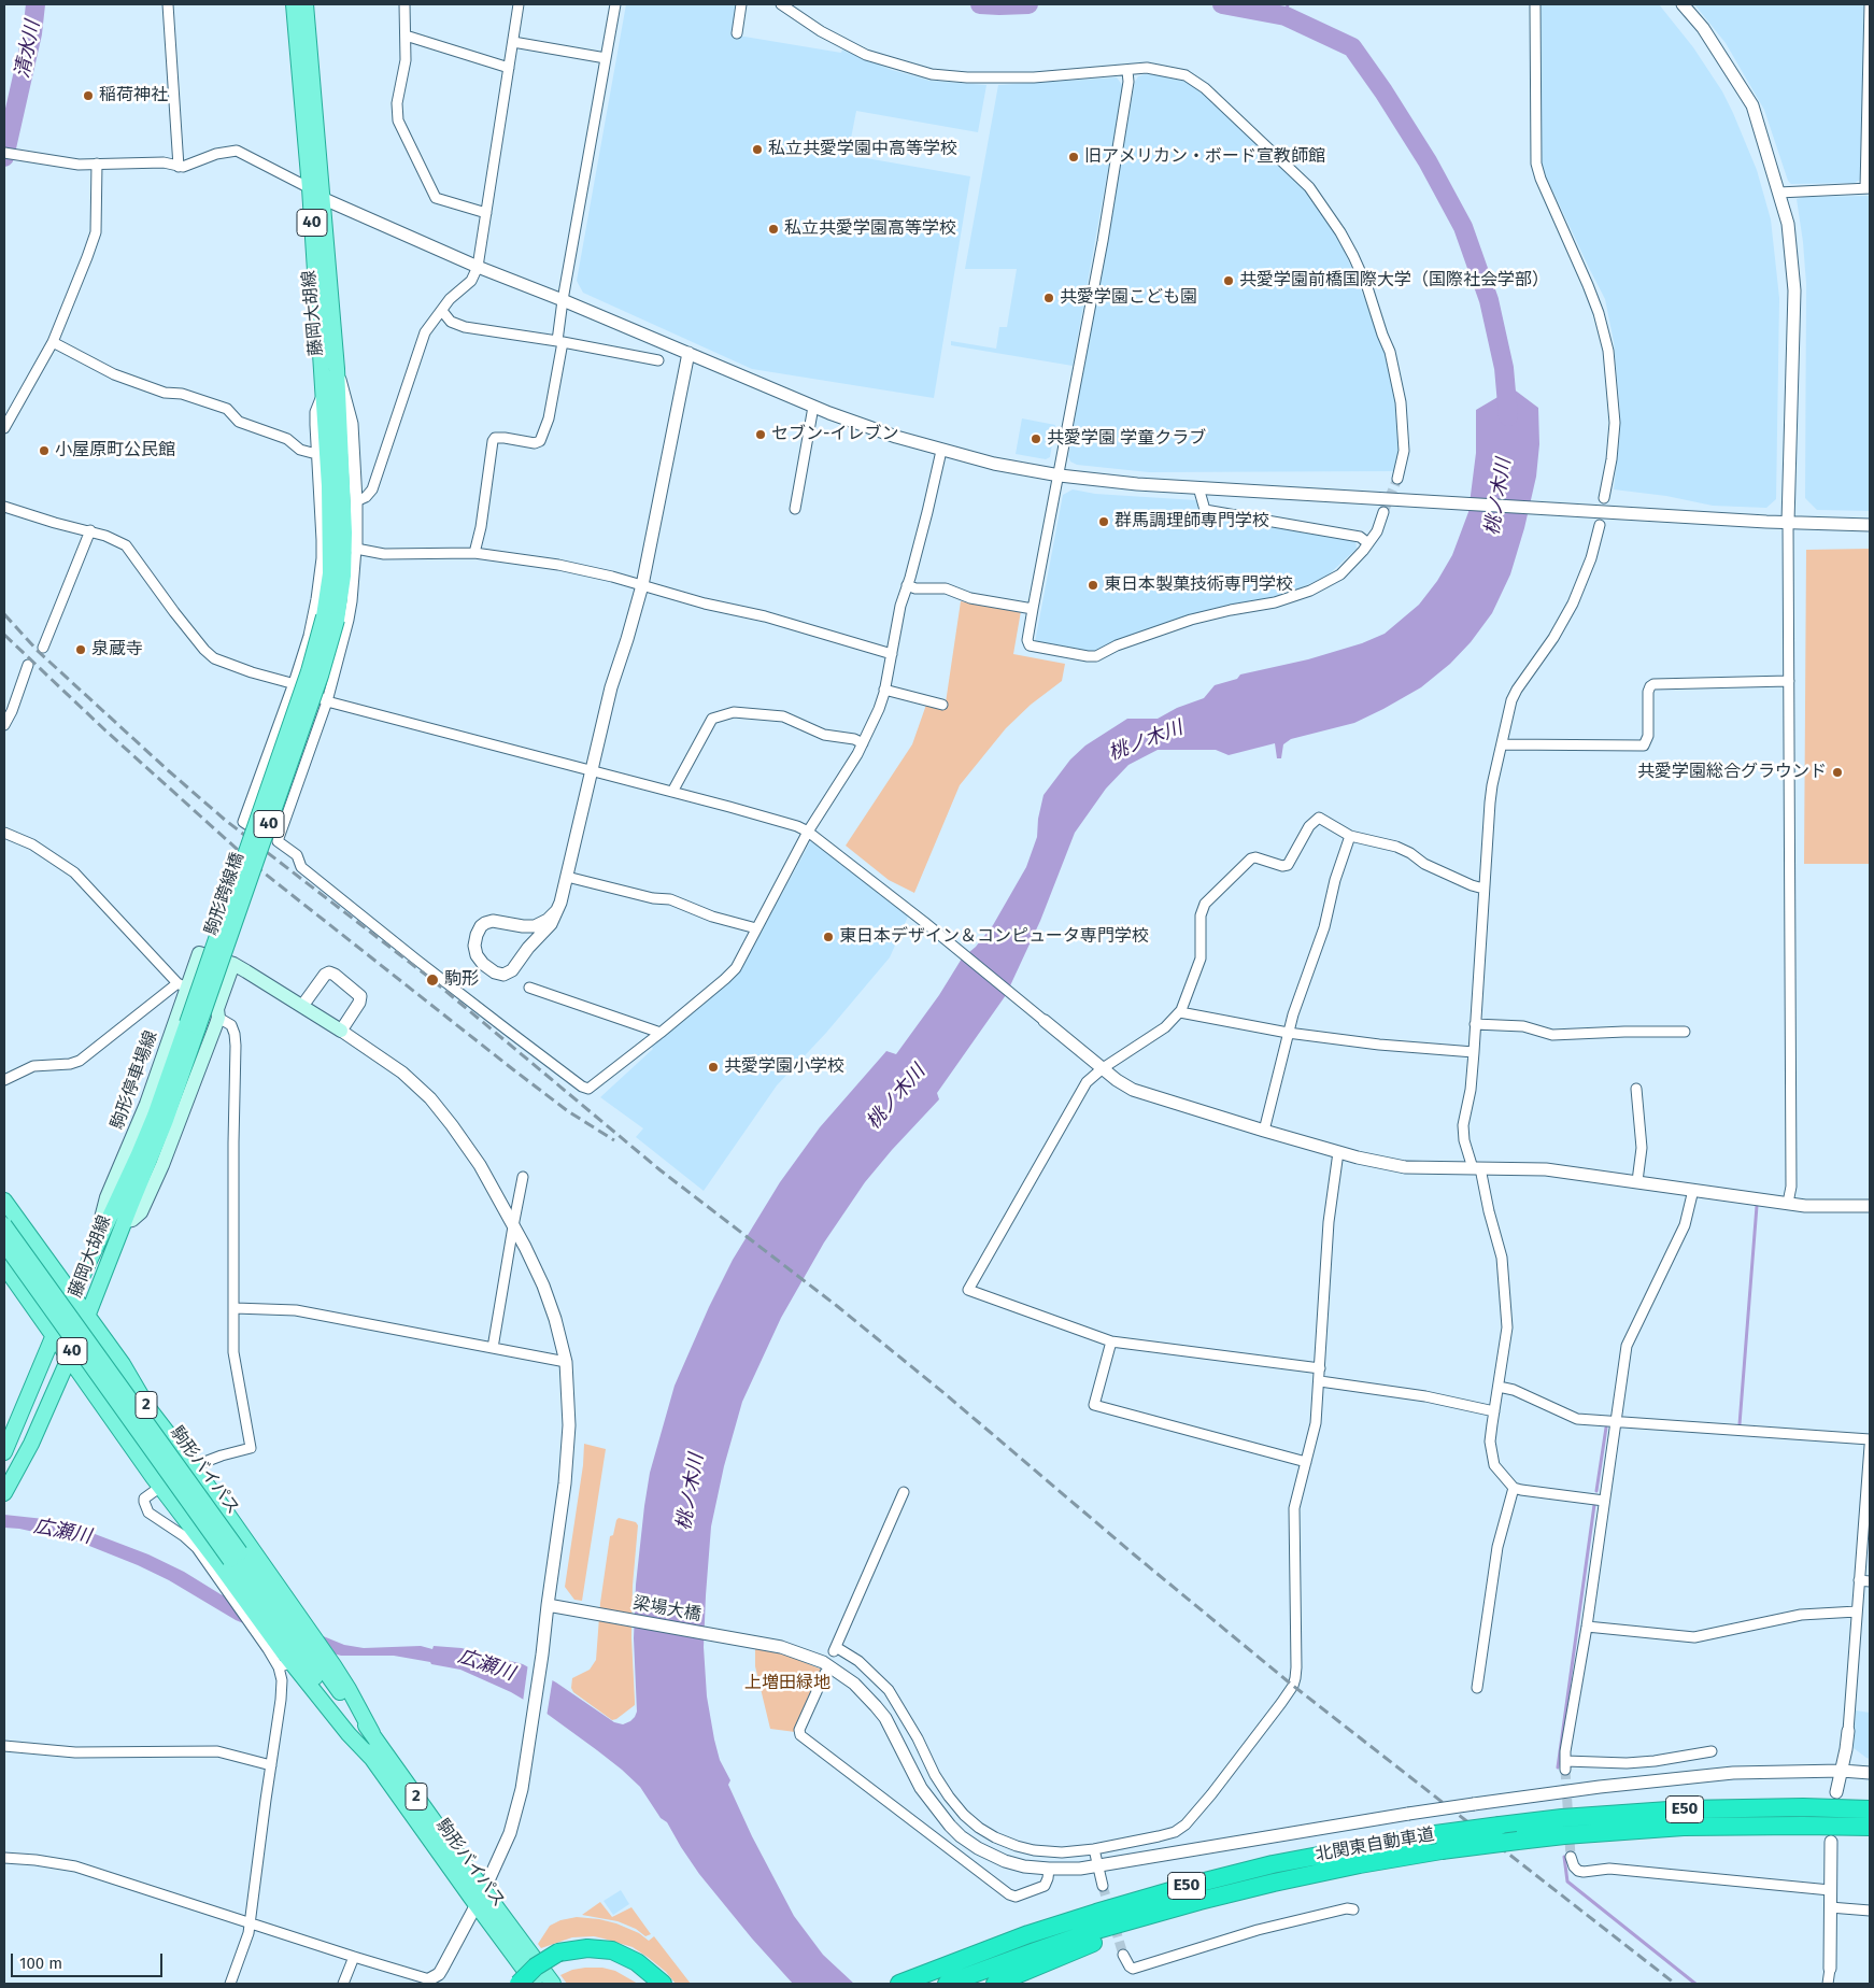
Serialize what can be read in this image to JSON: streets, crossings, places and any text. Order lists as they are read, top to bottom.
{
  "streets": {
    "highway": ["E50", "北関東自動車道"],
    "main road": [
      "40",
      "藤岡大胡線",
      "駒形跨線橋",
      "駒形停車場線",
      "2",
      "駒形バイパス"
    ],
    "street": ["梁場大橋"]
  },
  "crossings": [
    ["藤岡大胡線", "駒形跨線橋"],
    ["藤岡大胡線", "駒形停車場線"],
    ["藤岡大胡線", "2"],
    ["2", "駒形バイパス"]
  ],
  "water": ["清水川", "桃ノ木川", "広瀬川"],
  "parks": ["上増田緑地"],
  "places": [
    "稲荷神社",
    "私立共愛学園中高等学校",
    "旧アメリカン・ボード宣教師館",
    "私立共愛学園高等学校",
    "共愛学園前橋国際大学（国際社会学部）",
    "共愛学園こども園",
    "セブン-イレブン",
    "共愛学園 学童クラブ",
    "小屋原町公民館",
    "群馬調理師専門学校",
    "東日本製菓技術専門学校",
    "泉蔵寺",
    "共愛学園総合グラウンド",
    "東日本デザイン＆コンピュータ専門学校",
    "駒形",
    "共愛学園小学校"
  ],
  "scale_bar": "100 m"
}
